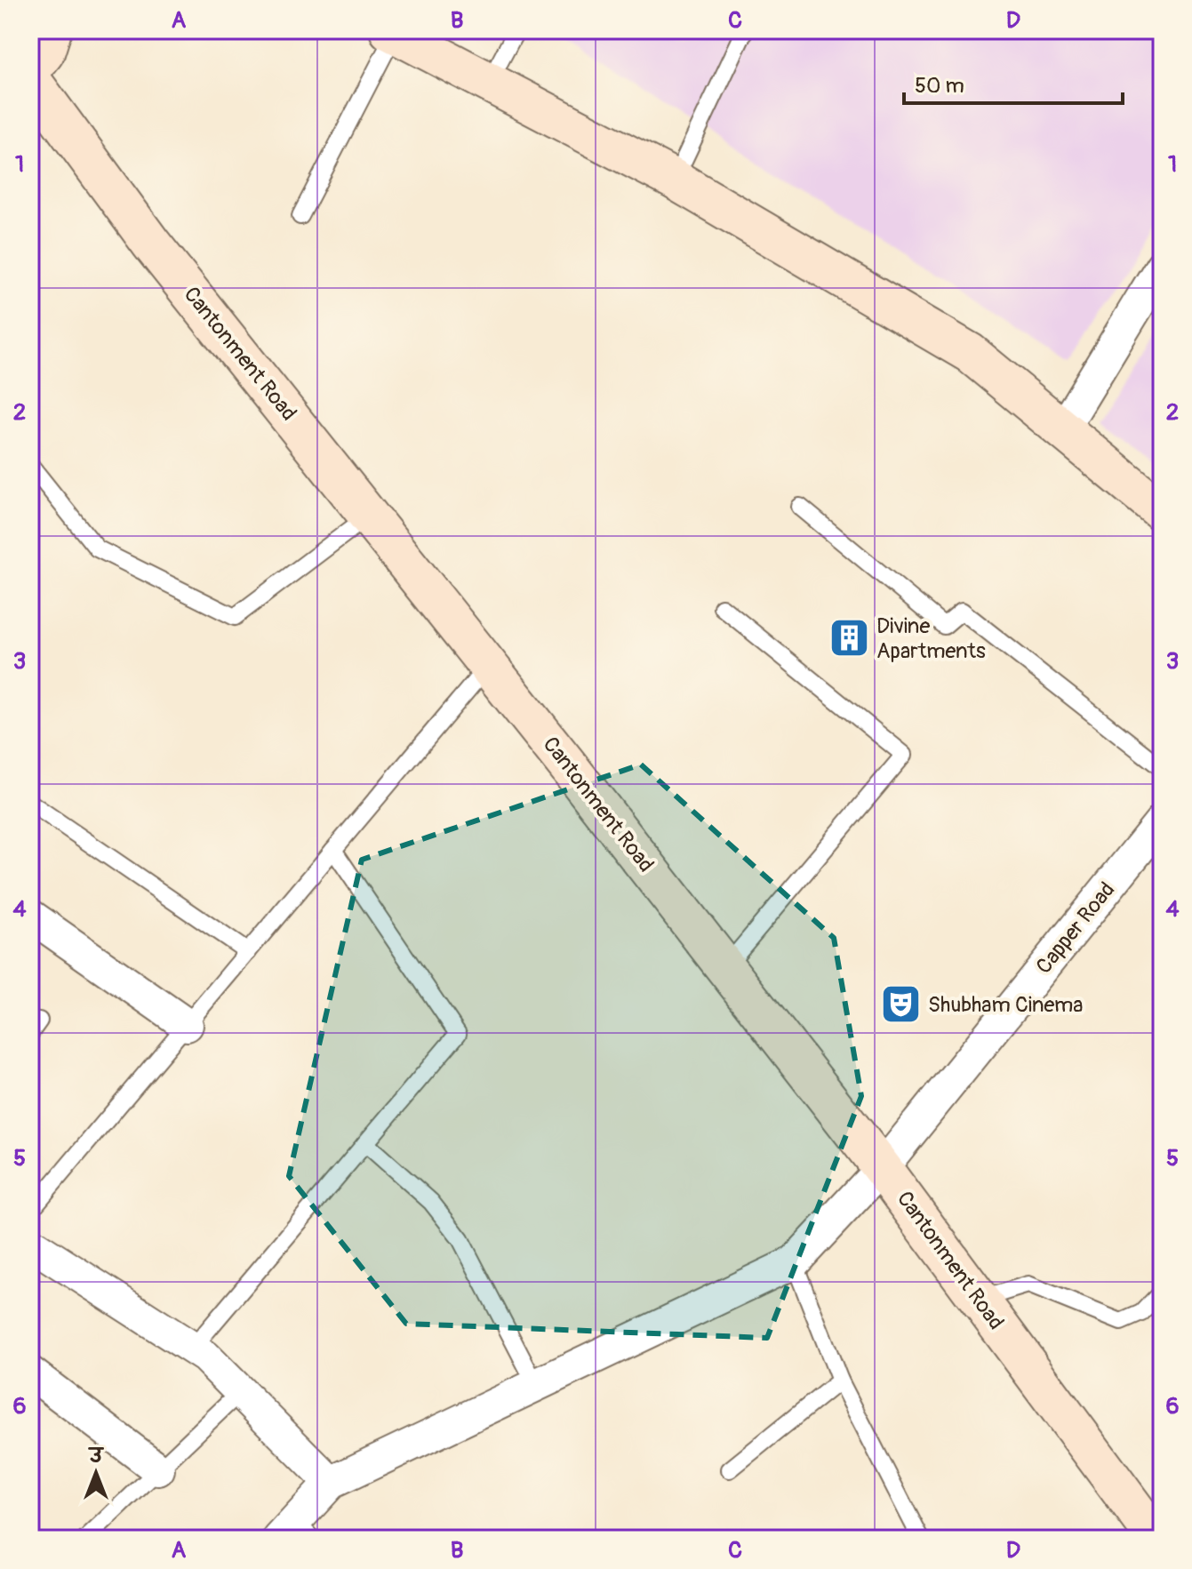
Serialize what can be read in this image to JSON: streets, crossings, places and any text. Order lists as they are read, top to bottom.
{
  "streets": {
    "street": ["Cantonment Road", "Capper Road"]
  },
  "crossings": [
    ["Cantonment Road", "Capper Road"]
  ],
  "places": {
    "building": ["Divine Apartments"],
    "theatre": ["Shubham Cinema"]
  },
  "scale_bar": "50 m",
  "north": "top",
  "grid": {
    "columns": [
      "A",
      "B",
      "C",
      "D"
    ],
    "rows": [
      "1",
      "2",
      "3",
      "4",
      "5",
      "6"
    ]
  }
}
